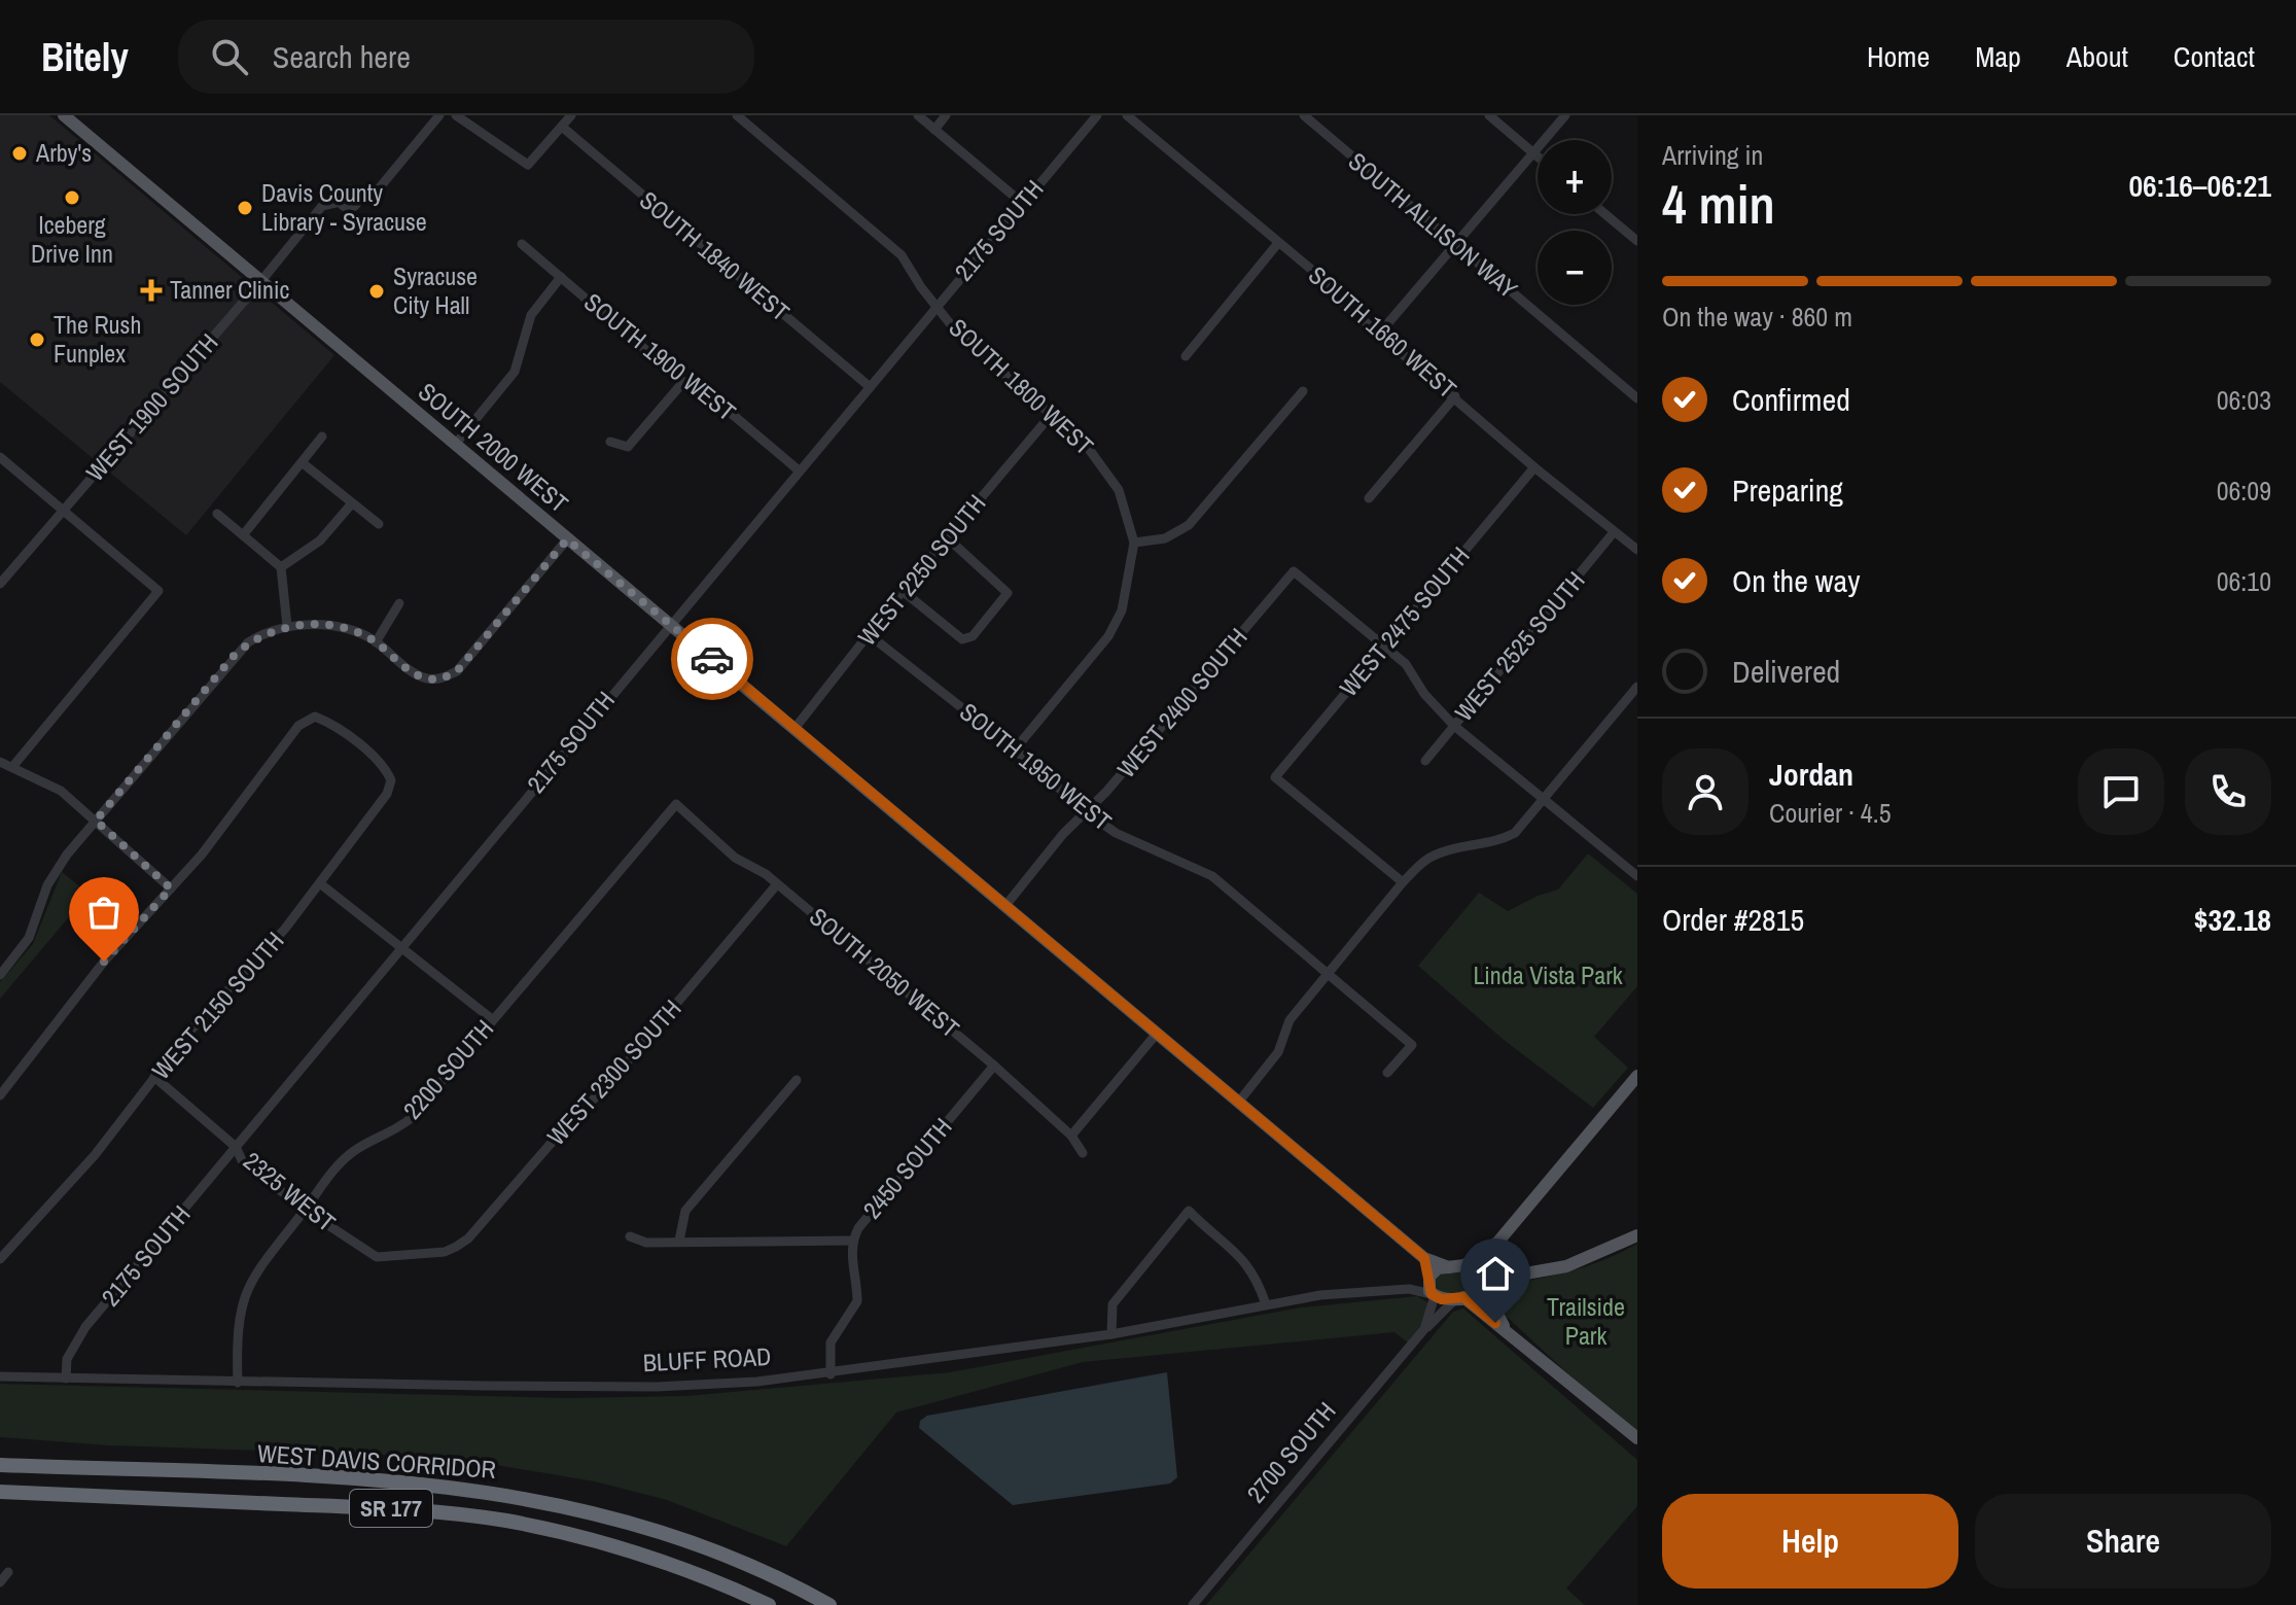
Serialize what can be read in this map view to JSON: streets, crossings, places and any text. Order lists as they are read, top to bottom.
{
  "streets": {
    "highway": ["WEST DAVIS CORRIDOR", "SR 177"],
    "main road": ["SOUTH 2000 WEST"],
    "street": [
      "SOUTH ALLISON WAY",
      "2175 SOUTH",
      "SOUTH 1840 WEST",
      "SOUTH 1660 WEST",
      "SOUTH 1900 WEST",
      "SOUTH 1800 WEST",
      "WEST 1900 SOUTH",
      "WEST 2250 SOUTH",
      "WEST 2475 SOUTH",
      "WEST 2525 SOUTH",
      "WEST 2400 SOUTH",
      "SOUTH 1950 WEST",
      "SOUTH 2050 WEST",
      "WEST 2150 SOUTH",
      "2200 SOUTH",
      "WEST 2300 SOUTH",
      "2450 SOUTH",
      "2325 WEST",
      "BLUFF ROAD",
      "2700 SOUTH"
    ]
  },
  "crossings": [
    ["2175 SOUTH", "SOUTH 1840 WEST"],
    ["2175 SOUTH", "SOUTH 1900 WEST"],
    ["2175 SOUTH", "SOUTH 1800 WEST"],
    ["2175 SOUTH", "SOUTH 2000 WEST"],
    ["2175 SOUTH", "2325 WEST"],
    ["2175 SOUTH", "BLUFF ROAD"],
    ["SOUTH 1660 WEST", "WEST 2475 SOUTH"],
    ["SOUTH 1660 WEST", "WEST 2525 SOUTH"],
    ["SOUTH 1800 WEST", "WEST 2250 SOUTH"],
    ["WEST 1900 SOUTH", "SOUTH 2000 WEST"],
    ["SOUTH 2000 WEST", "WEST 2250 SOUTH"],
    ["SOUTH 2000 WEST", "WEST 2400 SOUTH"],
    ["WEST 2250 SOUTH", "SOUTH 1950 WEST"],
    ["WEST 2475 SOUTH", "WEST 2400 SOUTH"],
    ["WEST 2400 SOUTH", "SOUTH 1950 WEST"],
    ["SOUTH 2050 WEST", "2200 SOUTH"],
    ["SOUTH 2050 WEST", "WEST 2300 SOUTH"],
    ["SOUTH 2050 WEST", "2450 SOUTH"],
    ["WEST 2150 SOUTH", "2325 WEST"],
    ["2200 SOUTH", "2325 WEST"],
    ["2200 SOUTH", "BLUFF ROAD"],
    ["WEST 2300 SOUTH", "2325 WEST"],
    ["2450 SOUTH", "BLUFF ROAD"]
  ],
  "parks": ["Linda Vista Park", "Trailside Park"],
  "places": {
    "other": [
      "Arby's",
      "Iceberg Drive Inn",
      "Davis County Library - Syracuse",
      "Syracuse City Hall",
      "The Rush Funplex"
    ],
    "health": ["Tanner Clinic"]
  },
  "page": {
    "header": "Bitely",
    "search": "Search here",
    "nav": [
      "Home",
      "Map",
      "About",
      "Contact"
    ],
    "heading": ["4 min", "Arriving in", "06:16–06:21"],
    "panel": [
      "Jordan",
      "Courier · 4.5",
      "Order #2815",
      "$32.18"
    ],
    "map_buttons": ["+", "−"],
    "bar": "On the way · 860 m",
    "list": [
      ["Confirmed", "06:03"],
      ["Preparing", "06:09"],
      ["On the way", "06:10"],
      "Delivered"
    ],
    "buttons": ["Help", "Share"]
  }
}
